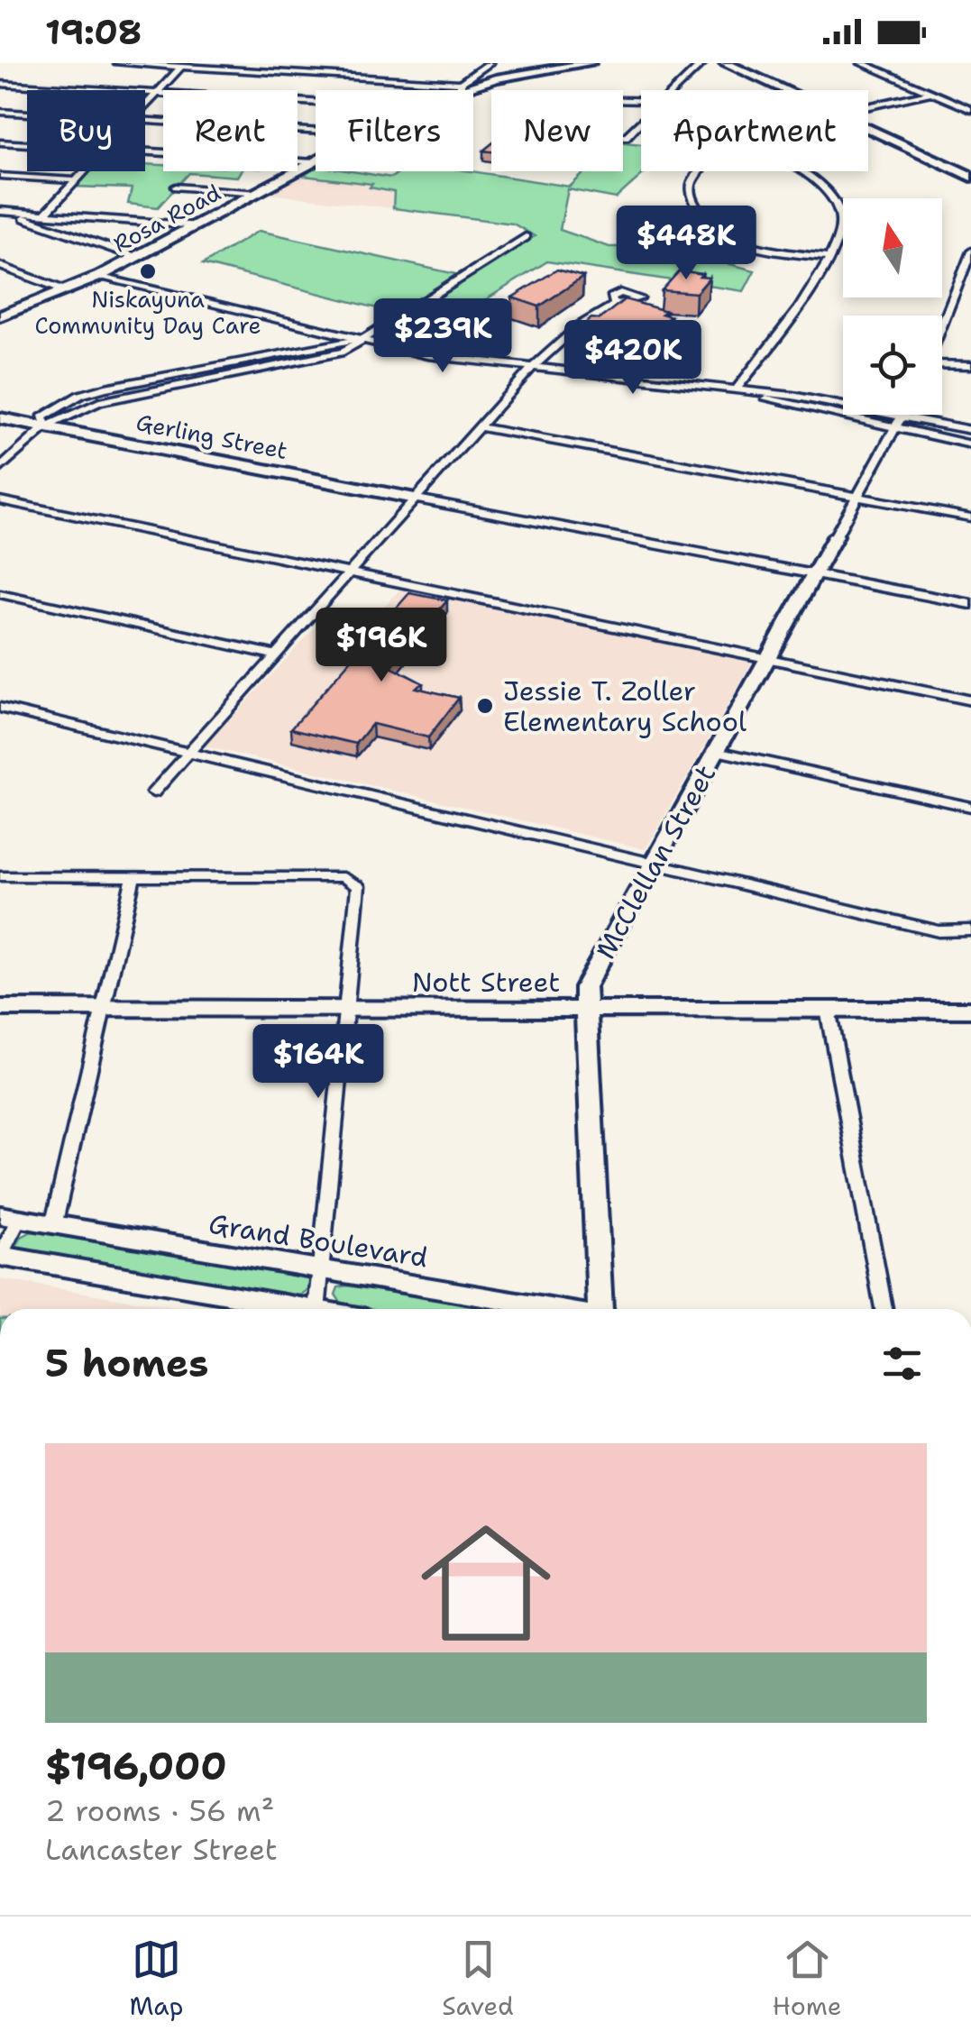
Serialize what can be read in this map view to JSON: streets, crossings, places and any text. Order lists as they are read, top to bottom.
{
  "streets": {
    "street": [
      "Rosa Road",
      "Gerling Street",
      "McClellan Street",
      "Nott Street",
      "Grand Boulevard"
    ]
  },
  "crossings": [
    ["McClellan Street", "Nott Street"]
  ],
  "places": ["Niskayuna Community Day Care", "Jessie T. Zoller Elementary School"],
  "north": "top",
  "page": {
    "status": "19:08",
    "chip": [
      "Buy",
      "Rent",
      "Filters",
      "New",
      "Apartment"
    ],
    "price": [
      "$448K",
      "$239K",
      "$420K",
      "$196K",
      "$164K"
    ],
    "heading": "5 homes",
    "list": [
      {
        "name": "$196,000",
        "note": "2 rooms · 56 m² · Lancaster Street"
      }
    ],
    "tabs": ["Map", "Saved", "Home"]
  }
}
